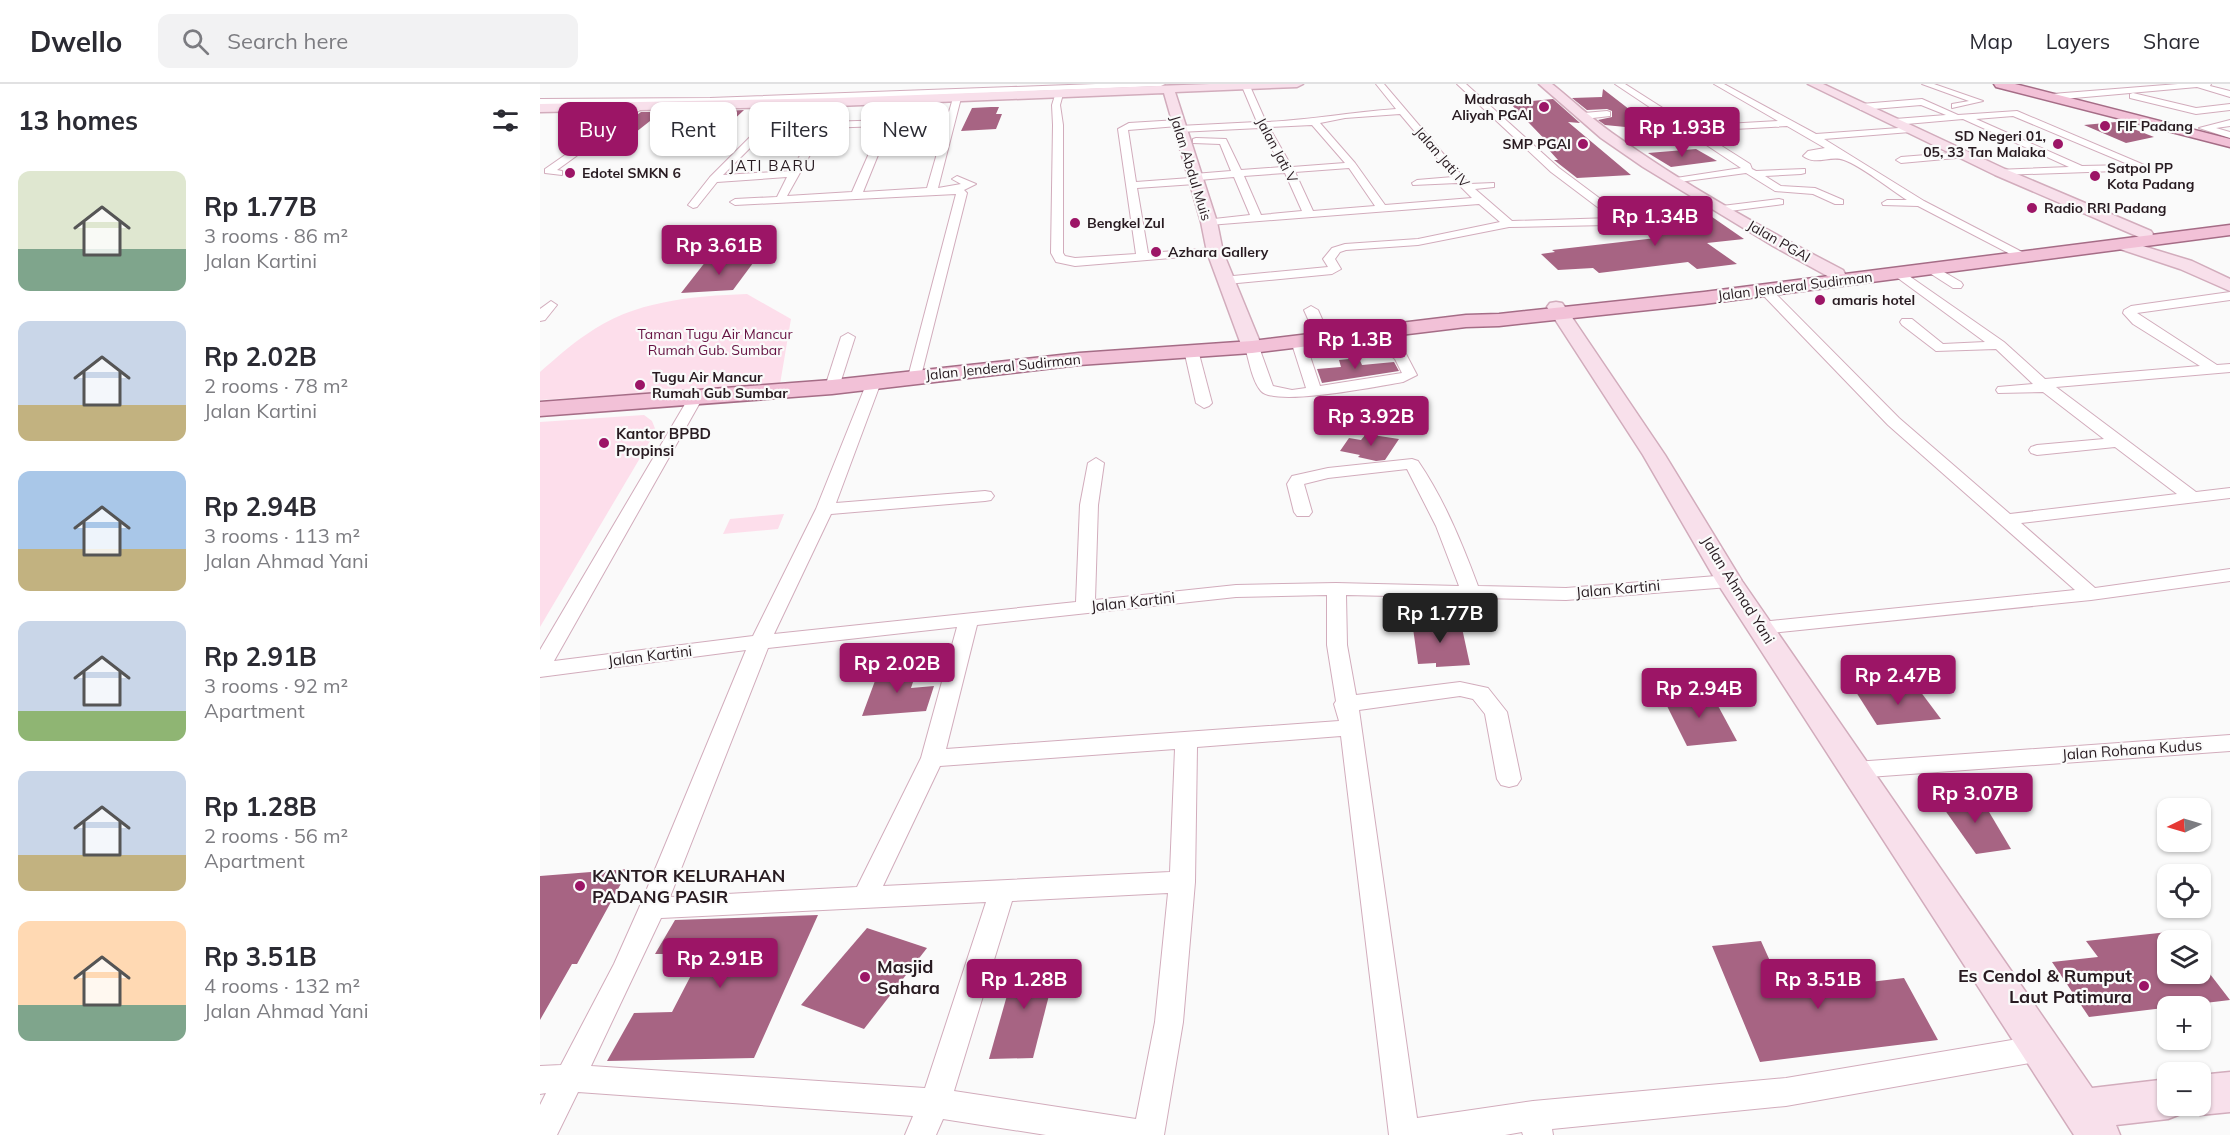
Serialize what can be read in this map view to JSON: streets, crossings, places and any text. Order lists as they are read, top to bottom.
{
  "streets": {
    "main road": ["Jalan Jenderal Sudirman"],
    "street": [
      "Jalan Jati V",
      "Jalan Jati IV",
      "Jalan Abdul Muis",
      "Jalan PGAI",
      "Jalan Kartini",
      "Jalan Ahmad Yani",
      "Jalan Rohana Kudus"
    ]
  },
  "crossings": [
    ["Jalan Abdul Muis", "Jalan Jenderal Sudirman"],
    ["Jalan Jenderal Sudirman", "Jalan Ahmad Yani"],
    ["Jalan Kartini", "Jalan Ahmad Yani"],
    ["Jalan Ahmad Yani", "Jalan Rohana Kudus"]
  ],
  "districts": ["JATI BARU"],
  "parks": ["Taman Tugu Air Mancur Rumah Gub. Sumbar"],
  "places": [
    "Madrasah Aliyah PGAI",
    "FIF Padang",
    "SMP PGAI",
    "SD Negeri 01, 05, 33 Tan Malaka",
    "Edotel SMKN 6",
    "Satpol PP Kota Padang",
    "Radio RRI Padang",
    "Bengkel Zul",
    "Azhara Gallery",
    "amaris hotel",
    "Tugu Air Mancur Rumah Gub Sumbar",
    "Kantor BPBD Propinsi",
    "KANTOR KELURAHAN PADANG PASIR",
    "Masjid Sahara",
    "Es Cendol & Rumput Laut Patimura"
  ],
  "north": "left",
  "page": {
    "header": "Dwello",
    "search": "Search here",
    "nav": ["Map", "Layers", "Share"],
    "heading": "13 homes",
    "chip": [
      "Buy",
      "Rent",
      "Filters",
      "New"
    ],
    "price": [
      "Rp 1.93B",
      "Rp 1.34B",
      "Rp 3.61B",
      "Rp 1.3B",
      "Rp 3.92B",
      "Rp 1.77B",
      "Rp 2.02B",
      "Rp 2.47B",
      "Rp 2.94B",
      "Rp 3.07B",
      "Rp 2.91B",
      "Rp 1.28B",
      "Rp 3.51B"
    ],
    "list": [
      {
        "name": "Rp 1.77B",
        "note": "3 rooms · 86 m² · Jalan Kartini"
      },
      {
        "name": "Rp 2.02B",
        "note": "2 rooms · 78 m² · Jalan Kartini"
      },
      {
        "name": "Rp 2.94B",
        "note": "3 rooms · 113 m² · Jalan Ahmad Yani"
      },
      {
        "name": "Rp 2.91B",
        "note": "3 rooms · 92 m² · Apartment"
      },
      {
        "name": "Rp 1.28B",
        "note": "2 rooms · 56 m² · Apartment"
      },
      {
        "name": "Rp 3.51B",
        "note": "4 rooms · 132 m² · Jalan Ahmad Yani"
      }
    ],
    "map_buttons": ["+", "−"]
  }
}
